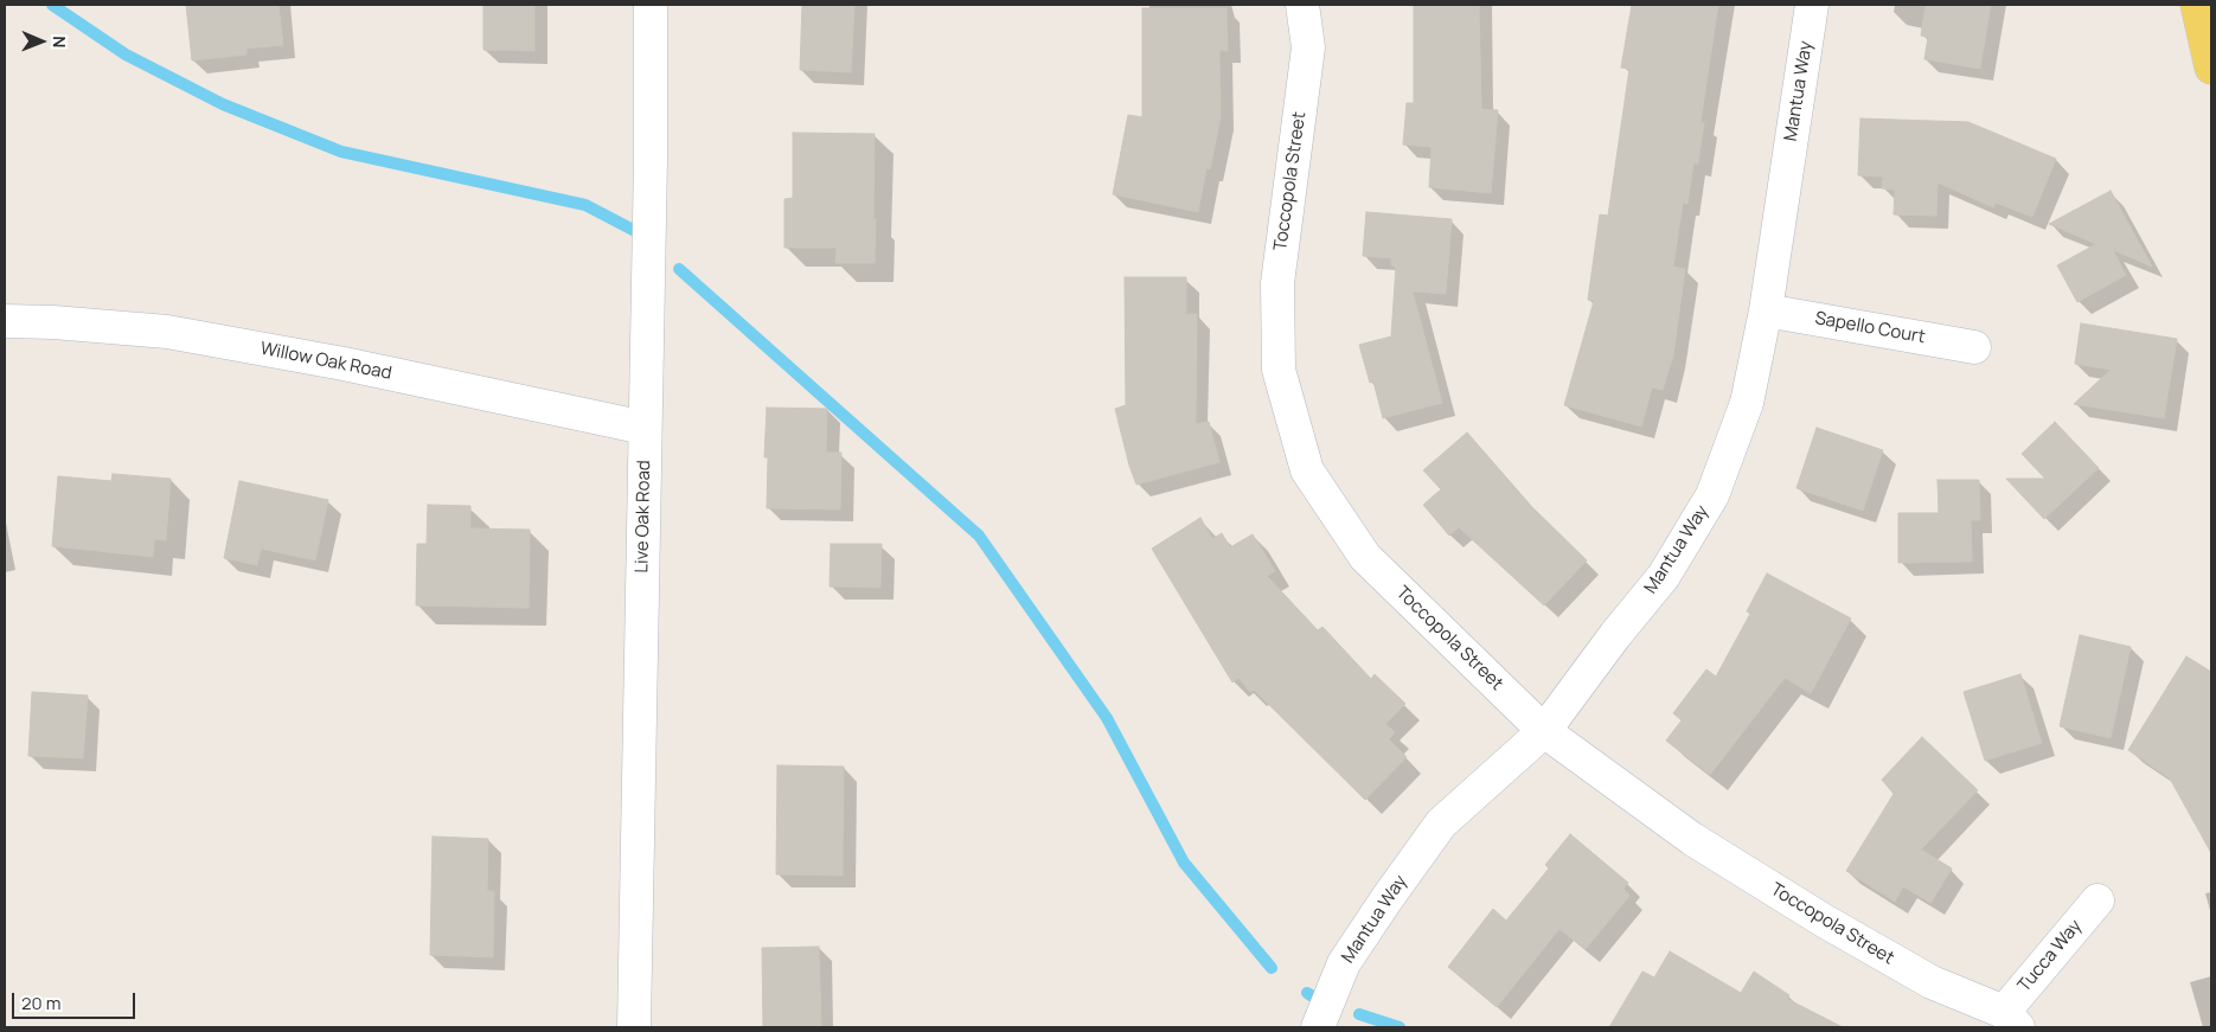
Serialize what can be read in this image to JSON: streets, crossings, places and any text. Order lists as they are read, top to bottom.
{
  "streets": {
    "street": [
      "Mantua Way",
      "Toccopola Street",
      "Sapello Court",
      "Willow Oak Road",
      "Live Oak Road",
      "Tucca Way"
    ]
  },
  "crossings": [
    ["Mantua Way", "Toccopola Street"],
    ["Mantua Way", "Sapello Court"],
    ["Toccopola Street", "Tucca Way"],
    ["Willow Oak Road", "Live Oak Road"]
  ],
  "scale_bar": "20 m",
  "north": "right"
}
